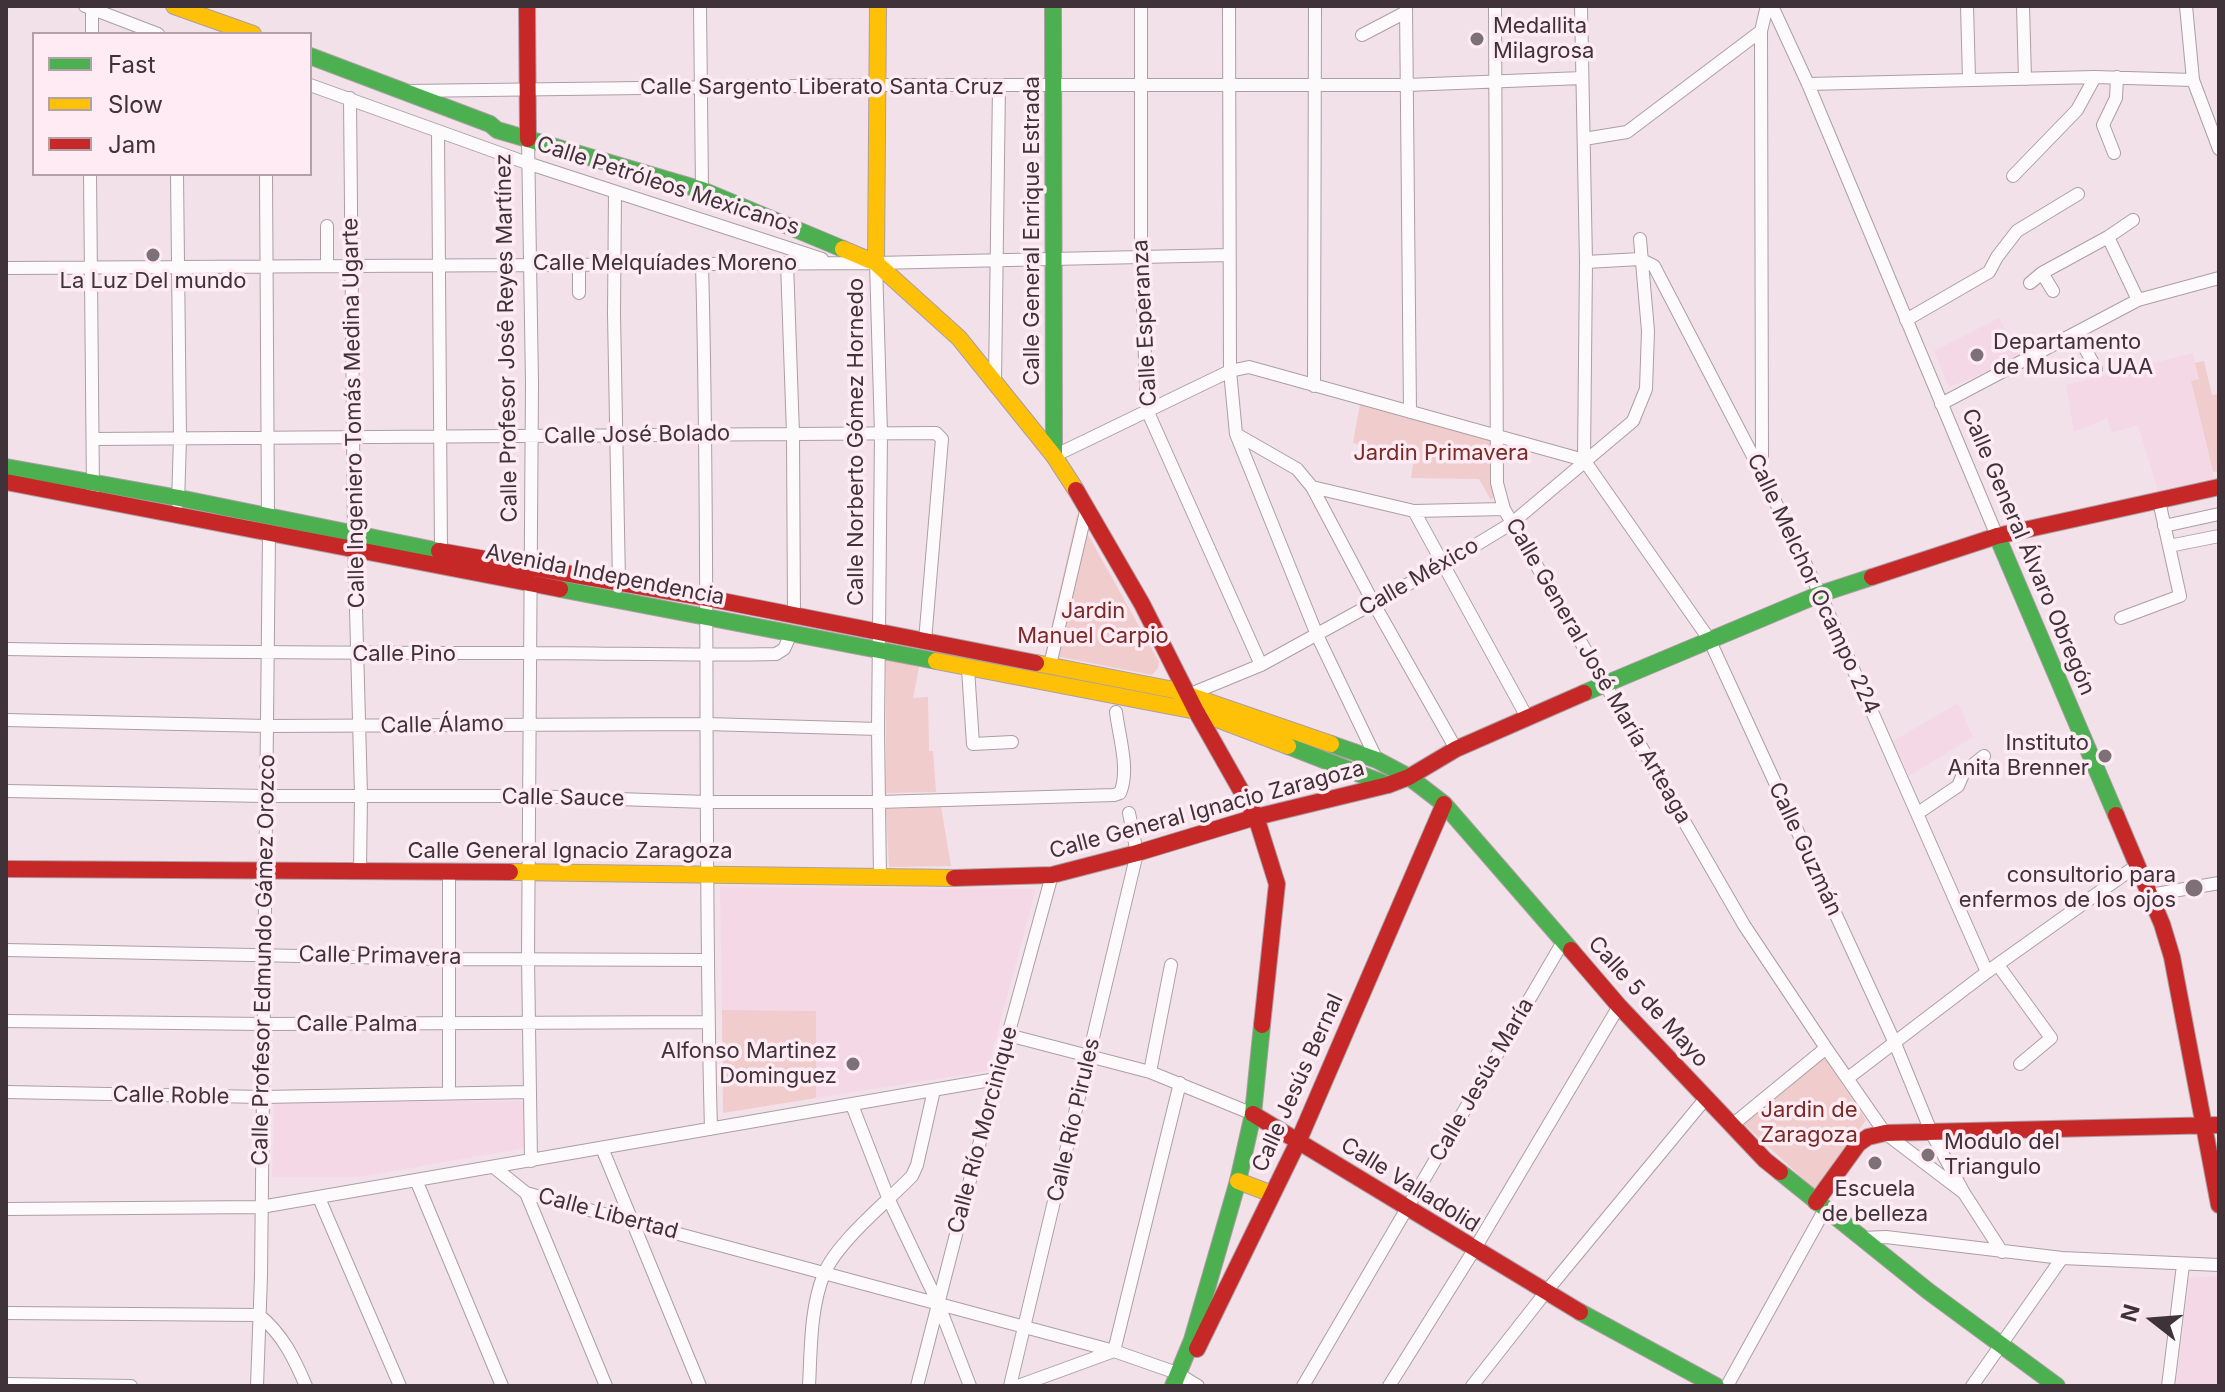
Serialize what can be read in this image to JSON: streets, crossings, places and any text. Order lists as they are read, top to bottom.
{
  "streets": {
    "main road": [
      "Calle Petróleos Mexicanos",
      "Calle General Enrique Estrada",
      "Calle Profesor José Reyes Martínez",
      "Calle Norberto Gómez Hornedo",
      "Calle General Álvaro Obregón",
      "Avenida Independencia",
      "Calle General Ignacio Zaragoza",
      "Calle 5 de Mayo",
      "Calle Jesús Bernal",
      "Calle Valladolid"
    ],
    "street": [
      "Calle Sargento Liberato Santa Cruz",
      "Calle Melquíades Moreno",
      "Calle Esperanza",
      "Calle Ingeniero Tomás Medina Ugarte",
      "Calle José Bolado",
      "Calle México",
      "Calle Melchor Ocampo 224",
      "Calle Pino",
      "Calle General José María Arteaga",
      "Calle Álamo",
      "Calle Sauce",
      "Calle Guzmán",
      "Calle Primavera",
      "Calle Profesor Edmundo Gámez Orozco",
      "Calle Palma",
      "Calle Jesús María",
      "Calle Roble",
      "Calle Río Pirules",
      "Calle Río Morcinique",
      "Calle Libertad"
    ]
  },
  "crossings": [
    ["Calle Sargento Liberato Santa Cruz", "Calle Petróleos Mexicanos"],
    ["Calle Sargento Liberato Santa Cruz", "Calle General Enrique Estrada"],
    ["Calle Sargento Liberato Santa Cruz", "Calle Esperanza"],
    ["Calle Sargento Liberato Santa Cruz", "Calle Profesor José Reyes Martínez"],
    ["Calle Sargento Liberato Santa Cruz", "Calle Norberto Gómez Hornedo"],
    ["Calle Sargento Liberato Santa Cruz", "Calle General José María Arteaga"],
    ["Calle Petróleos Mexicanos", "Calle General Enrique Estrada"],
    ["Calle Petróleos Mexicanos", "Calle Melquíades Moreno"],
    ["Calle Petróleos Mexicanos", "Calle Profesor José Reyes Martínez"],
    ["Calle Petróleos Mexicanos", "Calle Ingeniero Tomás Medina Ugarte"],
    ["Calle Petróleos Mexicanos", "Calle Norberto Gómez Hornedo"],
    ["Calle Petróleos Mexicanos", "Avenida Independencia"],
    ["Calle Petróleos Mexicanos", "Calle México"],
    ["Calle Petróleos Mexicanos", "Calle General Ignacio Zaragoza"],
    ["Calle Petróleos Mexicanos", "Calle 5 de Mayo"],
    ["Calle Petróleos Mexicanos", "Calle Jesús Bernal"],
    ["Calle Petróleos Mexicanos", "Calle Valladolid"],
    ["Calle Petróleos Mexicanos", "Calle Libertad"],
    ["Calle General Enrique Estrada", "Calle Melquíades Moreno"],
    ["Calle Melquíades Moreno", "Calle Esperanza"],
    ["Calle Melquíades Moreno", "Calle Profesor José Reyes Martínez"],
    ["Calle Melquíades Moreno", "Calle Ingeniero Tomás Medina Ugarte"],
    ["Calle Melquíades Moreno", "Calle Norberto Gómez Hornedo"],
    ["Calle Esperanza", "Calle México"],
    ["Calle Profesor José Reyes Martínez", "Calle José Bolado"],
    ["Calle Profesor José Reyes Martínez", "Avenida Independencia"],
    ["Calle Profesor José Reyes Martínez", "Calle Pino"],
    ["Calle Profesor José Reyes Martínez", "Calle Álamo"],
    ["Calle Profesor José Reyes Martínez", "Calle Sauce"],
    ["Calle Profesor José Reyes Martínez", "Calle General Ignacio Zaragoza"],
    ["Calle Profesor José Reyes Martínez", "Calle Primavera"],
    ["Calle Profesor José Reyes Martínez", "Calle Palma"],
    ["Calle Profesor José Reyes Martínez", "Calle Roble"],
    ["Calle Ingeniero Tomás Medina Ugarte", "Calle José Bolado"],
    ["Calle Ingeniero Tomás Medina Ugarte", "Avenida Independencia"],
    ["Calle Ingeniero Tomás Medina Ugarte", "Calle Pino"],
    ["Calle Ingeniero Tomás Medina Ugarte", "Calle Álamo"],
    ["Calle Ingeniero Tomás Medina Ugarte", "Calle Sauce"],
    ["Calle Ingeniero Tomás Medina Ugarte", "Calle General Ignacio Zaragoza"],
    ["Calle José Bolado", "Calle Norberto Gómez Hornedo"],
    ["Calle José Bolado", "Avenida Independencia"],
    ["Calle Norberto Gómez Hornedo", "Avenida Independencia"],
    ["Calle Norberto Gómez Hornedo", "Calle Álamo"],
    ["Calle Norberto Gómez Hornedo", "Calle Sauce"],
    ["Calle Norberto Gómez Hornedo", "Calle General Ignacio Zaragoza"],
    ["Calle General Álvaro Obregón", "Calle General Ignacio Zaragoza"],
    ["Avenida Independencia", "Calle México"],
    ["Avenida Independencia", "Calle Pino"],
    ["Avenida Independencia", "Calle Profesor Edmundo Gámez Orozco"],
    ["Avenida Independencia", "Calle 5 de Mayo"],
    ["Calle México", "Calle Melchor Ocampo 224"],
    ["Calle México", "Calle General José María Arteaga"],
    ["Calle México", "Calle Guzmán"],
    ["Calle México", "Calle 5 de Mayo"],
    ["Calle Melchor Ocampo 224", "Calle General Ignacio Zaragoza"],
    ["Calle Pino", "Calle Profesor Edmundo Gámez Orozco"],
    ["Calle General José María Arteaga", "Calle General Ignacio Zaragoza"],
    ["Calle General José María Arteaga", "Calle Guzmán"],
    ["Calle Álamo", "Calle Profesor Edmundo Gámez Orozco"],
    ["Calle Sauce", "Calle Profesor Edmundo Gámez Orozco"],
    ["Calle General Ignacio Zaragoza", "Calle Guzmán"],
    ["Calle General Ignacio Zaragoza", "Calle Profesor Edmundo Gámez Orozco"],
    ["Calle General Ignacio Zaragoza", "Calle 5 de Mayo"],
    ["Calle General Ignacio Zaragoza", "Calle Río Pirules"],
    ["Calle General Ignacio Zaragoza", "Calle Río Morcinique"],
    ["Calle Primavera", "Calle Profesor Edmundo Gámez Orozco"],
    ["Calle Profesor Edmundo Gámez Orozco", "Calle Palma"],
    ["Calle Profesor Edmundo Gámez Orozco", "Calle Roble"],
    ["Calle 5 de Mayo", "Calle Jesús María"],
    ["Calle 5 de Mayo", "Calle Jesús Bernal"],
    ["Calle Jesús María", "Calle Valladolid"],
    ["Calle Jesús Bernal", "Calle Valladolid"],
    ["Calle Jesús Bernal", "Calle Libertad"],
    ["Calle Río Pirules", "Calle Libertad"],
    ["Calle Río Morcinique", "Calle Libertad"]
  ],
  "parks": ["Jardin Primavera", "Jardin Manuel Carpio", "Jardin de Zaragoza"],
  "places": [
    "Medallita Milagrosa",
    "La Luz Del mundo",
    "Departamento de Musica UAA",
    "Instituto Anita Brenner",
    "consultorio para enfermos de los ojos",
    "Alfonso Martinez Dominguez",
    "Modulo del Triangulo",
    "Escuela de belleza"
  ],
  "legend": ["Fast", "Slow", "Jam"],
  "north": "left"
}
